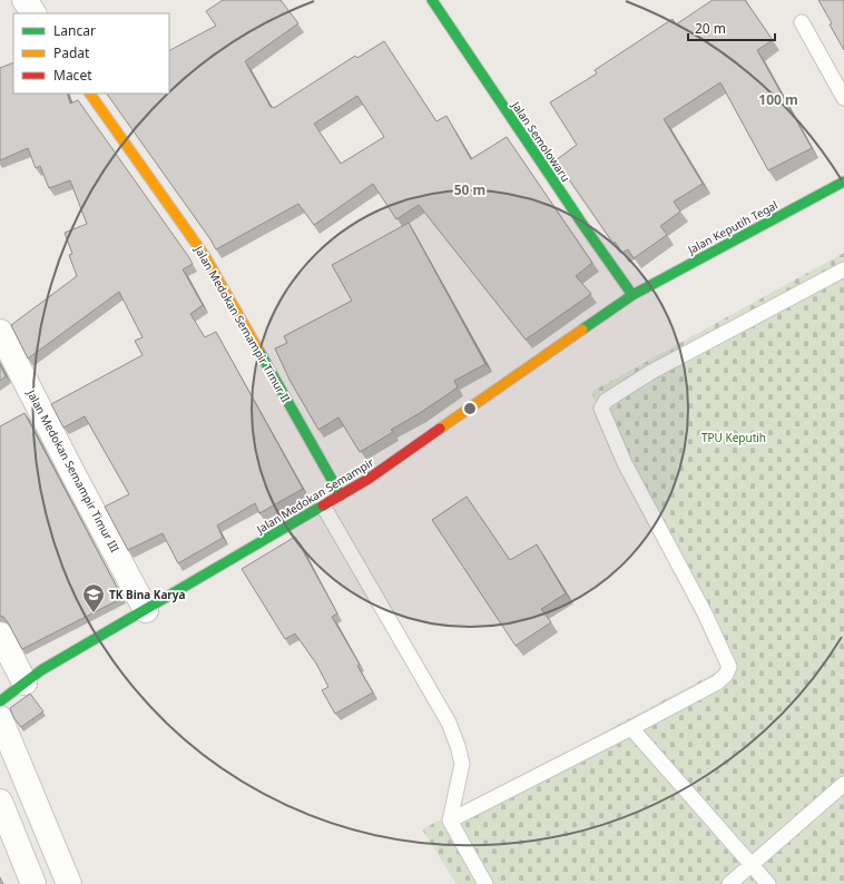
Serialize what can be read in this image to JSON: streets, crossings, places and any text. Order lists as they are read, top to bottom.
{
  "streets": {
    "street": [
      "Jalan Semolowaru",
      "Jalan Keputih Tegal",
      "Jalan Medokan Semampir Timur II",
      "Jalan Medokan Semampir Timur III",
      "Jalan Medokan Semampir"
    ]
  },
  "crossings": [
    ["Jalan Semolowaru", "Jalan Keputih Tegal"],
    ["Jalan Semolowaru", "Jalan Medokan Semampir"],
    ["Jalan Keputih Tegal", "Jalan Medokan Semampir"],
    ["Jalan Medokan Semampir Timur II", "Jalan Medokan Semampir"],
    ["Jalan Medokan Semampir Timur III", "Jalan Medokan Semampir"]
  ],
  "parks": ["TPU Keputih"],
  "places": {
    "school or university": ["TK Bina Karya"]
  },
  "legend": ["Lancar", "Padat", "Macet"],
  "scale_bar": "20 m",
  "rings": ["100 m", "50 m"]
}
